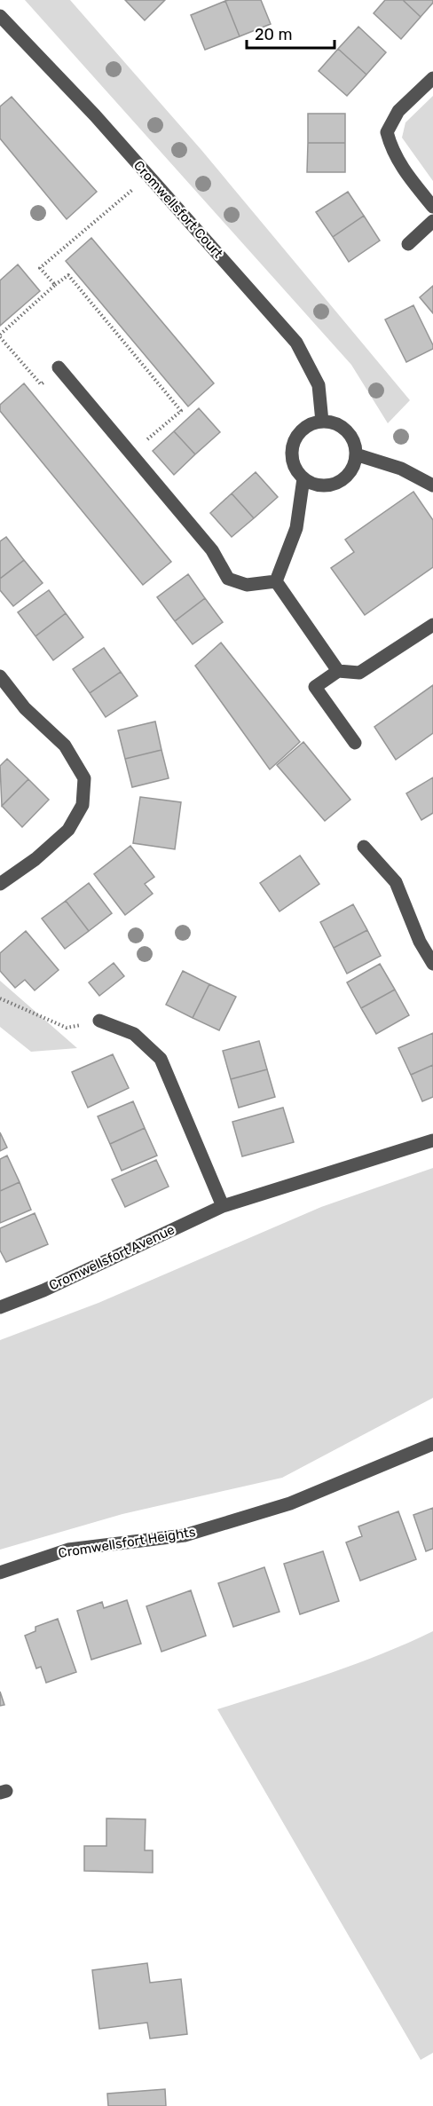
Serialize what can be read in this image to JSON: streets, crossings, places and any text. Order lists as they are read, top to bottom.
{
  "streets": {
    "street": ["Cromwellsfort Court", "Cromwellsfort Avenue", "Cromwellsfort Heights"]
  },
  "scale_bar": "20 m"
}
